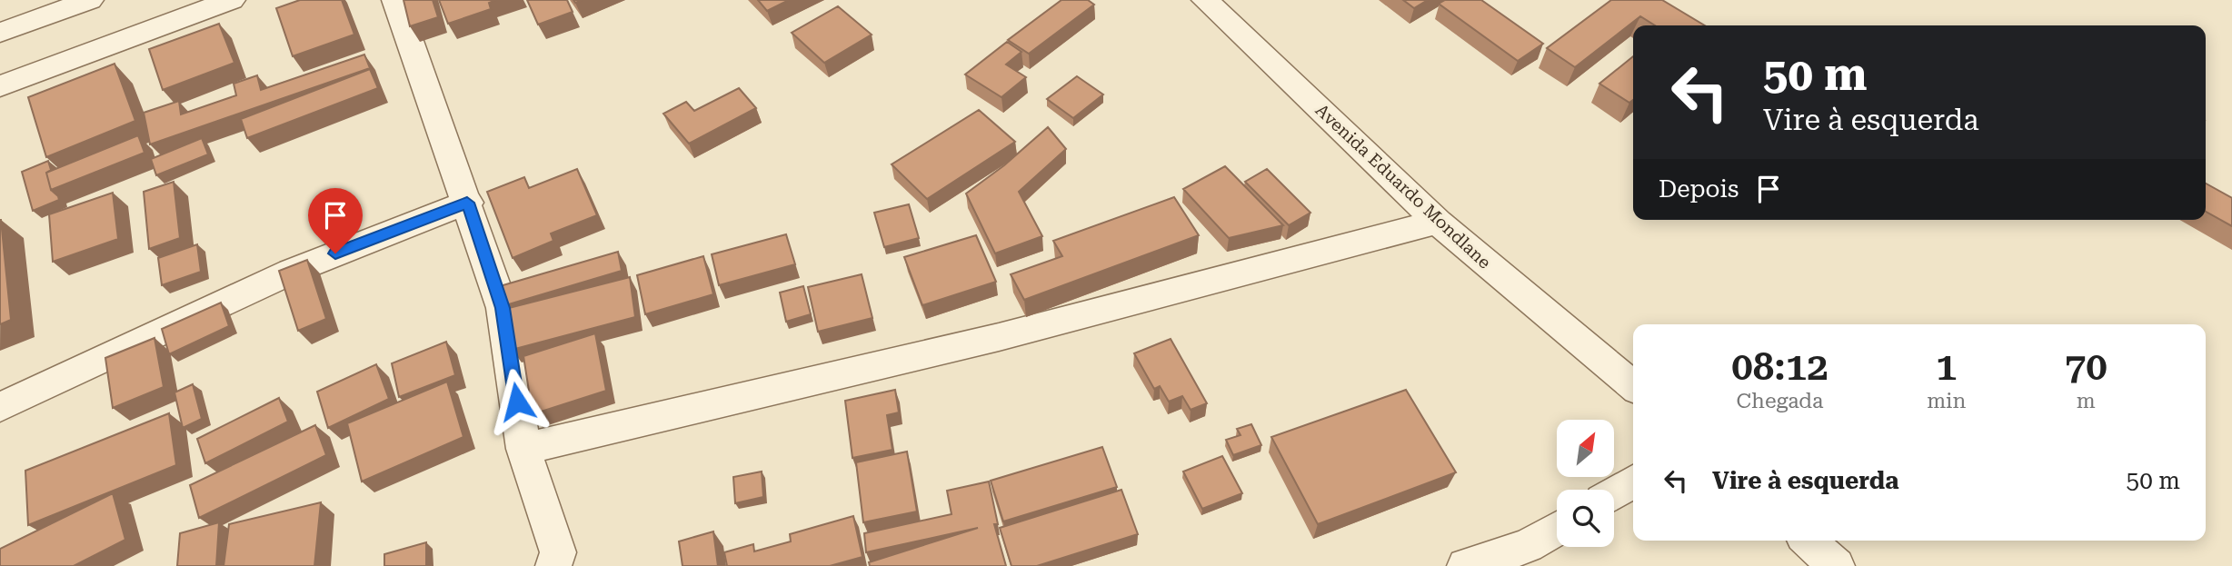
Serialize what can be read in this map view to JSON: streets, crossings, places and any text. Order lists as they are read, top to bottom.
{
  "streets": {
    "street": ["Avenida Eduardo Mondlane"]
  },
  "north": "top right",
  "page": {
    "turn": ["50 m", "Vire à esquerda"],
    "then": "Depois",
    "eta": [
      "08:12",
      "Chegada",
      "1",
      "min",
      "70",
      "m"
    ],
    "list": [
      {
        "name": "Vire à esquerda",
        "value": "50 m"
      }
    ]
  }
}
